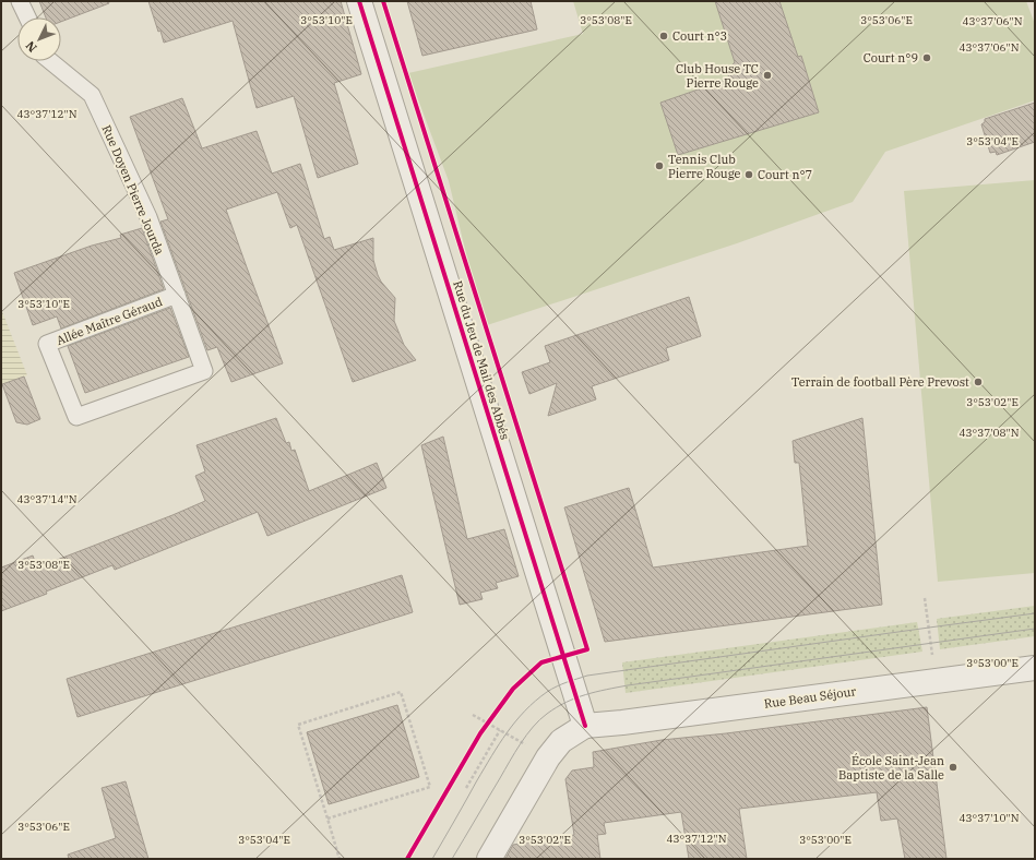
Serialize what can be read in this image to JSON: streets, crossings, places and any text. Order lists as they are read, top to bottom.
{
  "streets": {
    "street": ["Rue du Jeu de Mail des Abbés", "Rue Beau Séjour"],
    "lane": ["Rue Doyen Pierre Jourda", "Allée Maître Géraud"]
  },
  "crossings": [
    ["Rue Doyen Pierre Jourda", "Allée Maître Géraud"],
    ["Rue du Jeu de Mail des Abbés", "Rue Beau Séjour"]
  ],
  "places": [
    "Court n°3",
    "Court n°9",
    "Club House TC Pierre Rouge",
    "Tennis Club Pierre Rouge",
    "Court n°7",
    "Terrain de football Père Prevost",
    "École Saint-Jean Baptiste de la Salle"
  ],
  "north": "bottom left",
  "coordinates": [
    "3°53'10\"E",
    "3°53'08\"E",
    "3°53'06\"E",
    "43°37'06\"N",
    "43°37'12\"N",
    "3°53'04\"E",
    "3°53'02\"E",
    "43°37'08\"N",
    "43°37'14\"N",
    "3°53'00\"E",
    "43°37'10\"N"
  ]
}
